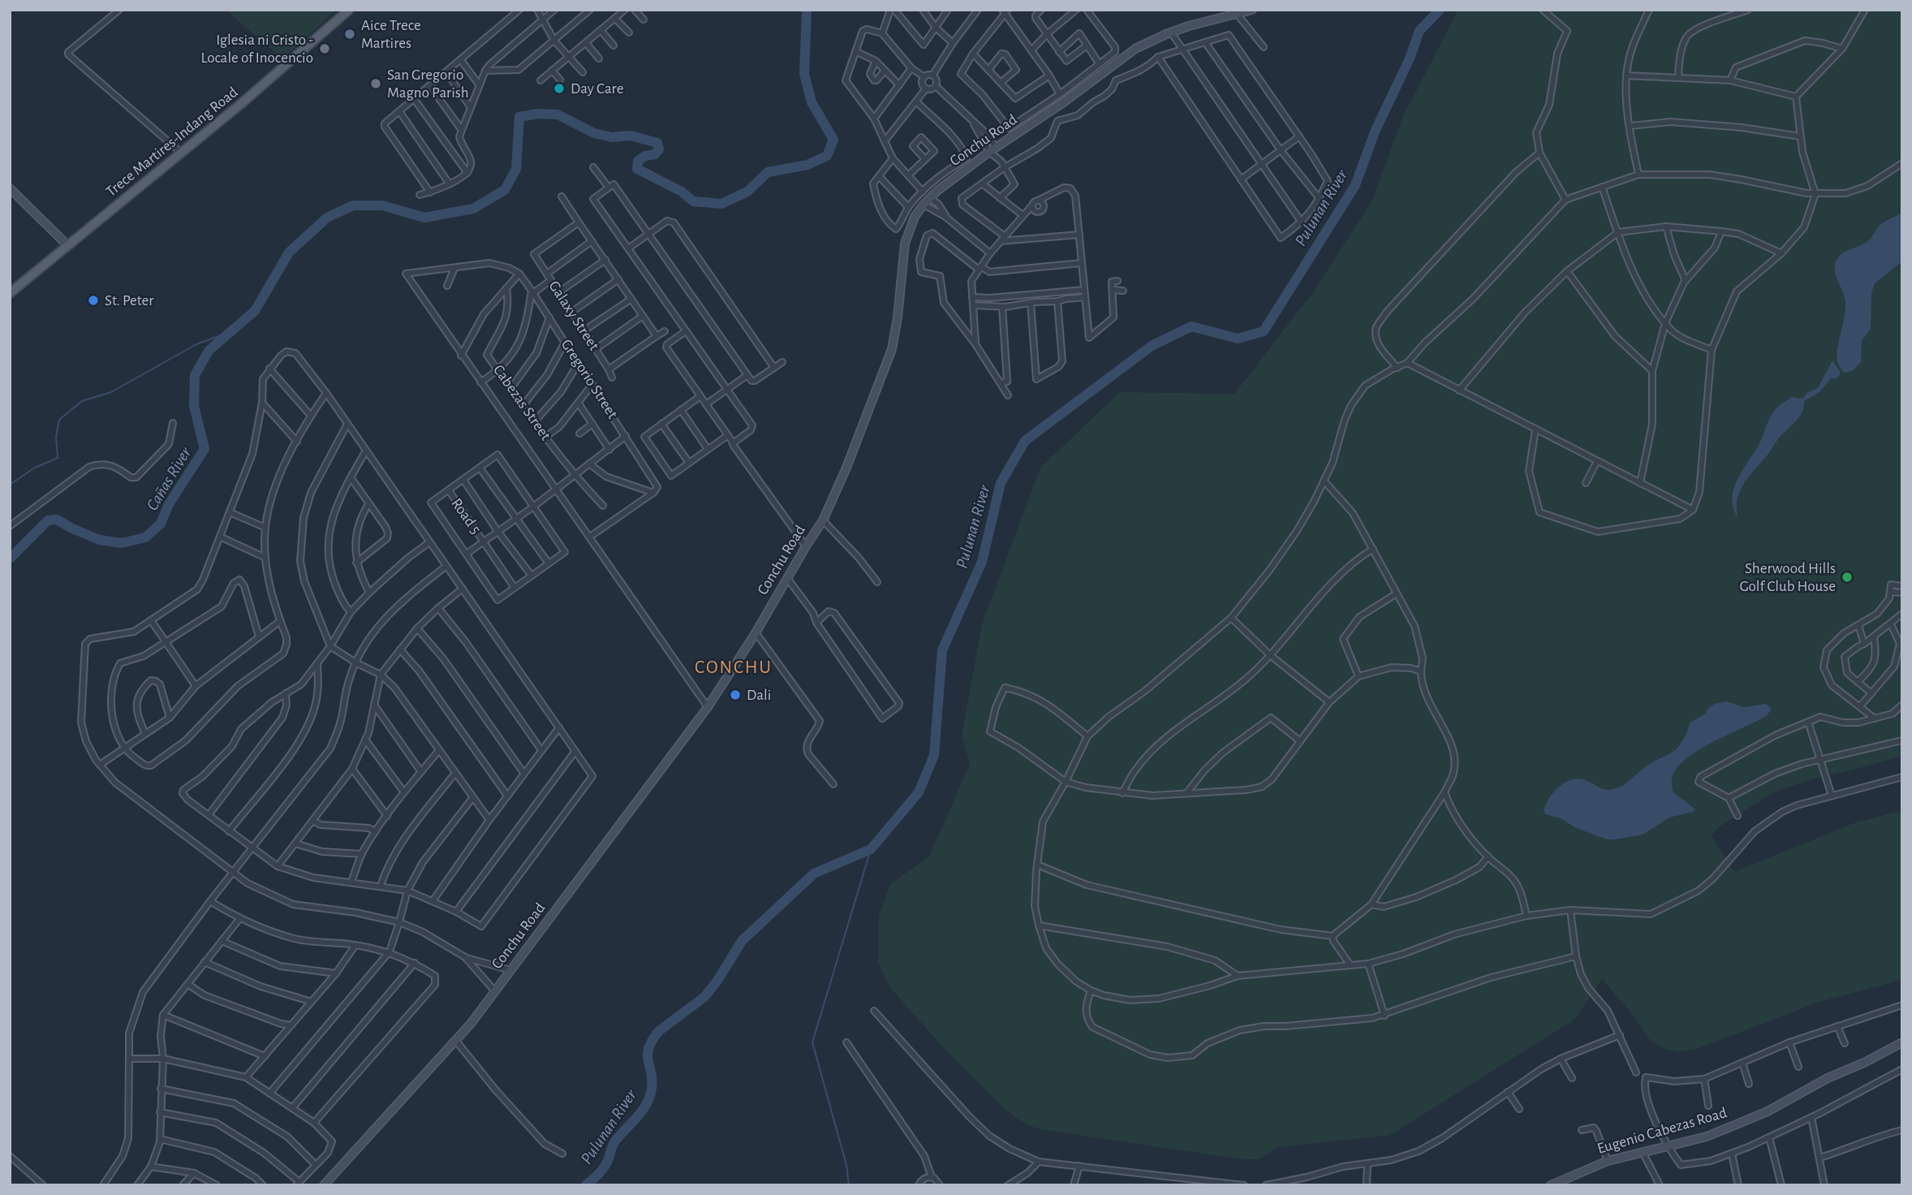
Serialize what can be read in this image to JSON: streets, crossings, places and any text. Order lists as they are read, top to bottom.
{
  "streets": {
    "main road": ["Conchu Road", "Trece Martires-Indang Road", "Eugenio Cabezas Road"],
    "street": [
      "Galaxy Street",
      "Gregorio Street",
      "Cabezas Street",
      "Road 5"
    ]
  },
  "districts": ["CONCHU"],
  "water": ["Pulunan River", "Cañas River"],
  "places": [
    "Aice Trece Martires",
    "Iglesia ni Cristo - Locale of Inocencio",
    "San Gregorio Magno Parish",
    "Day Care",
    "St. Peter",
    "Sherwood Hills Golf Club House",
    "Dali"
  ]
}
